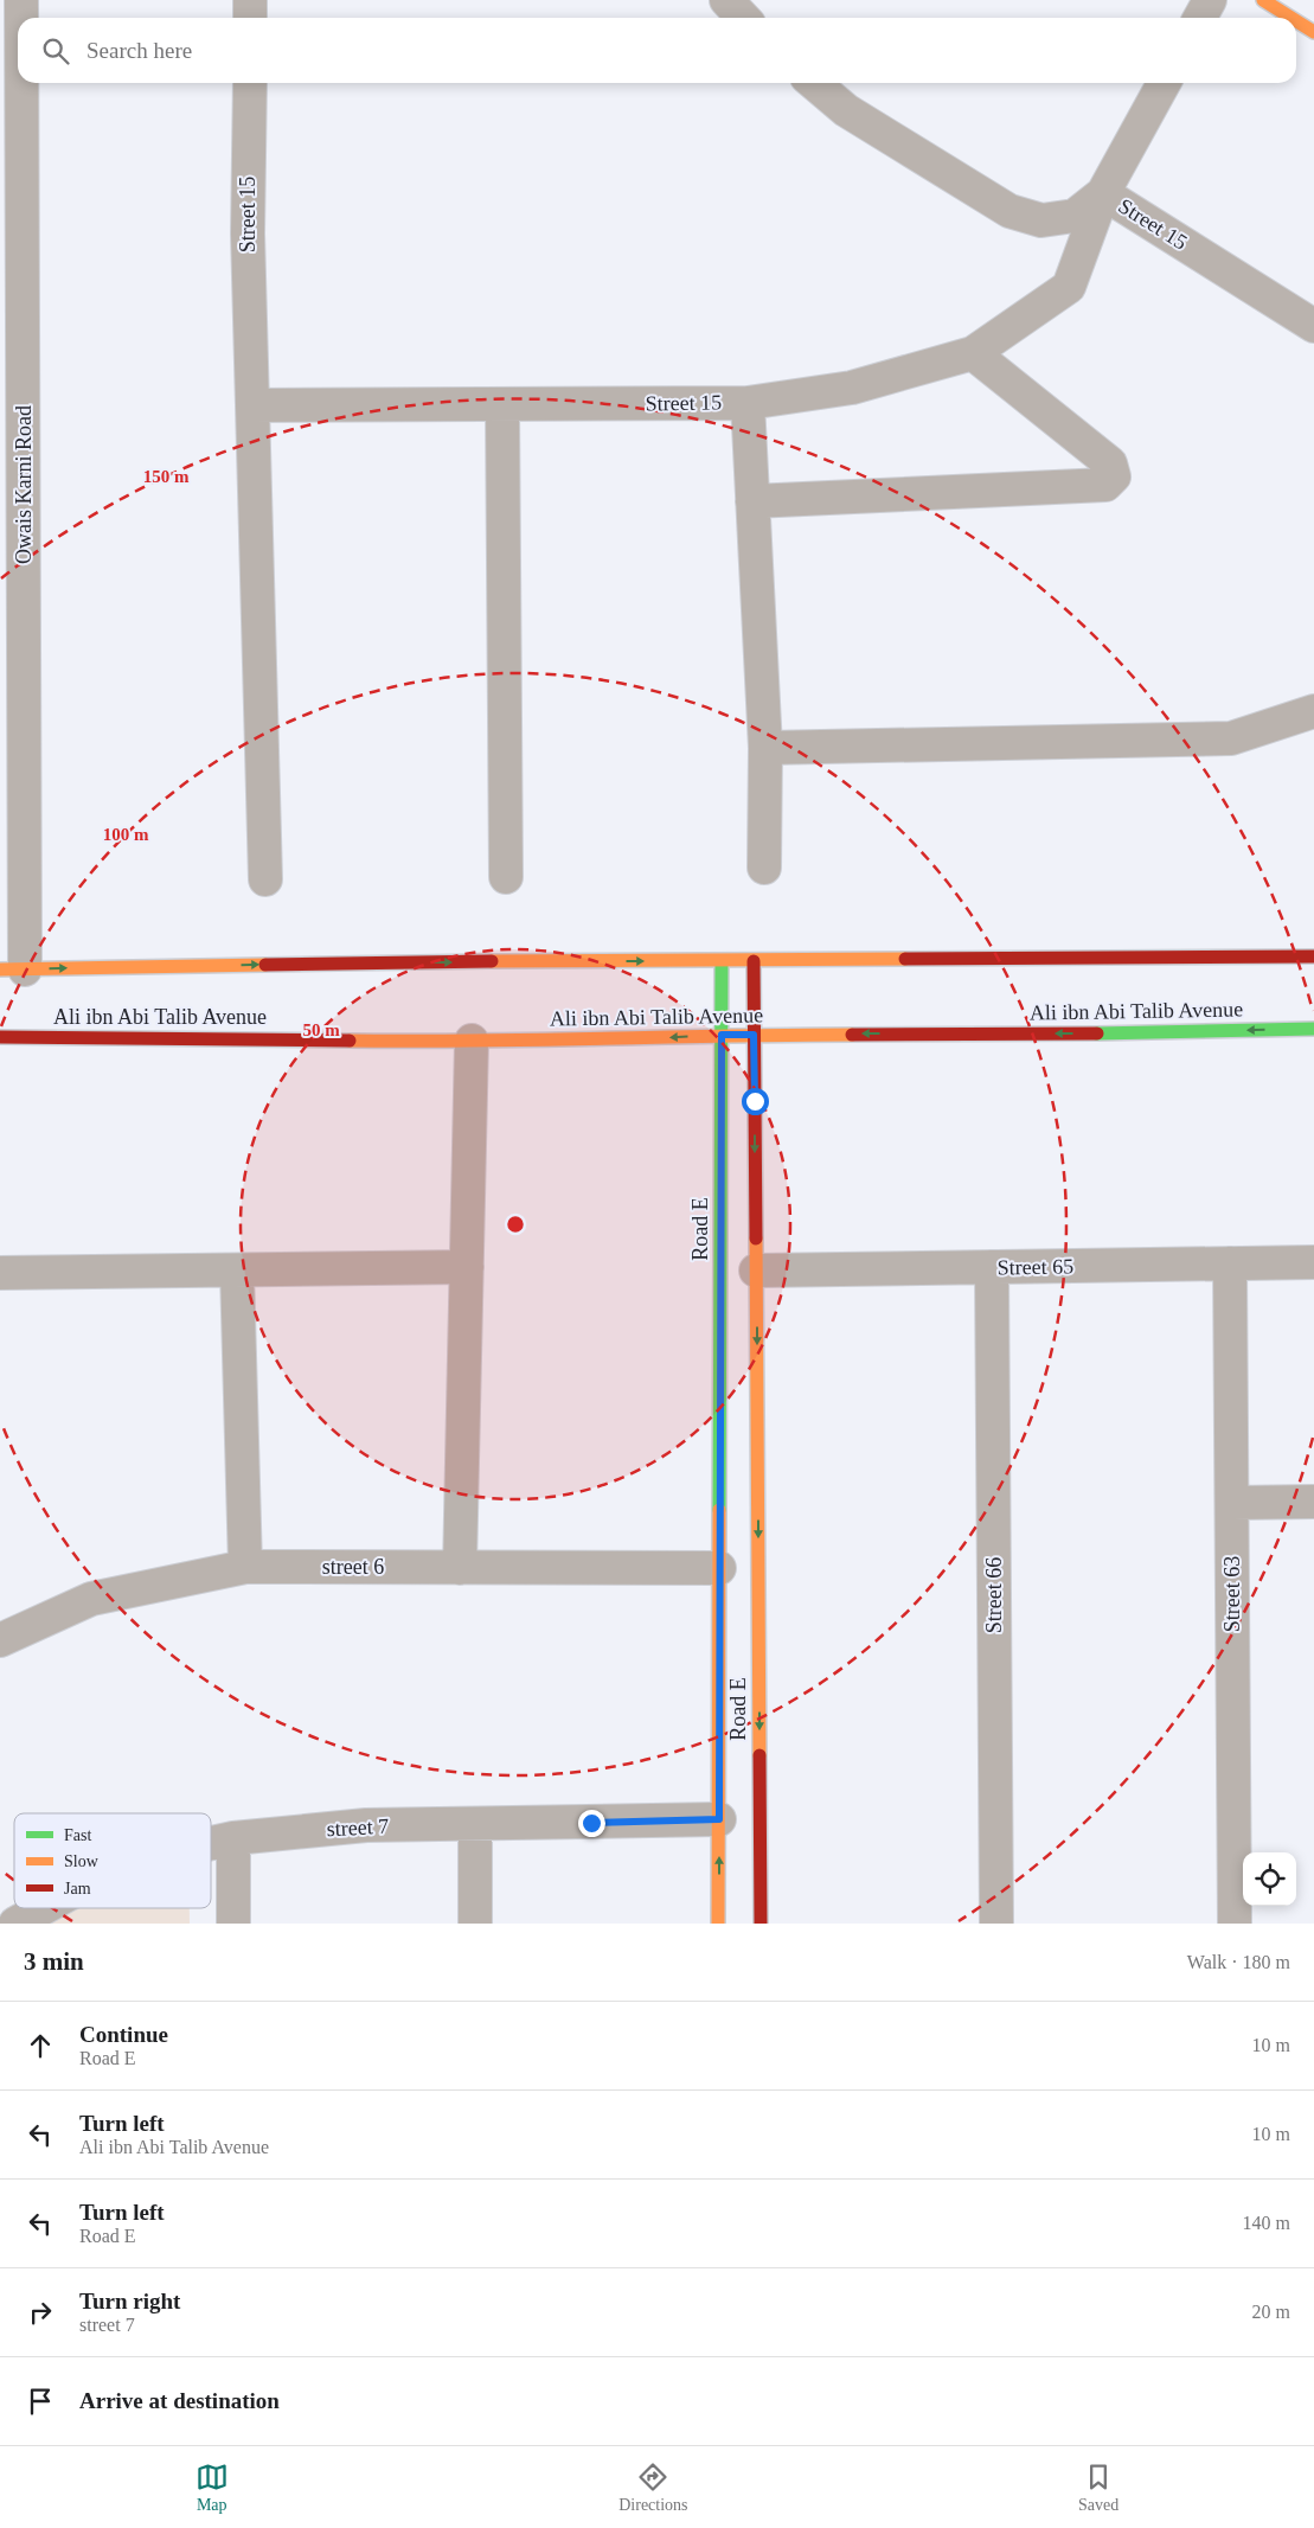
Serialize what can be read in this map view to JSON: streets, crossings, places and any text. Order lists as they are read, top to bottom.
{
  "streets": {
    "main road": ["Ali ibn Abi Talib Avenue", "Road E"],
    "street": [
      "Street 15",
      "Owais Karni Road",
      "Street 65",
      "street 6",
      "Street 63",
      "Street 66",
      "street 7"
    ]
  },
  "crossings": [
    ["Ali ibn Abi Talib Avenue", "Road E"],
    ["Road E", "Street 65"],
    ["Road E", "street 6"],
    ["Road E", "street 7"],
    ["Street 65", "Street 63"],
    ["Street 65", "Street 66"]
  ],
  "legend": ["Fast", "Slow", "Jam"],
  "page": {
    "search": "Search here",
    "heading": ["3 min", "Walk · 180 m"],
    "list": [
      ["Continue", "Road E", "10 m"],
      ["Turn left", "Ali ibn Abi Talib Avenue", "10 m"],
      ["Turn left", "Road E", "140 m"],
      ["Turn right", "street 7", "20 m"],
      "Arrive at destination"
    ],
    "nav": ["Map", "Directions", "Saved"]
  },
  "rings": ["150 m", "100 m", "50 m"]
}
